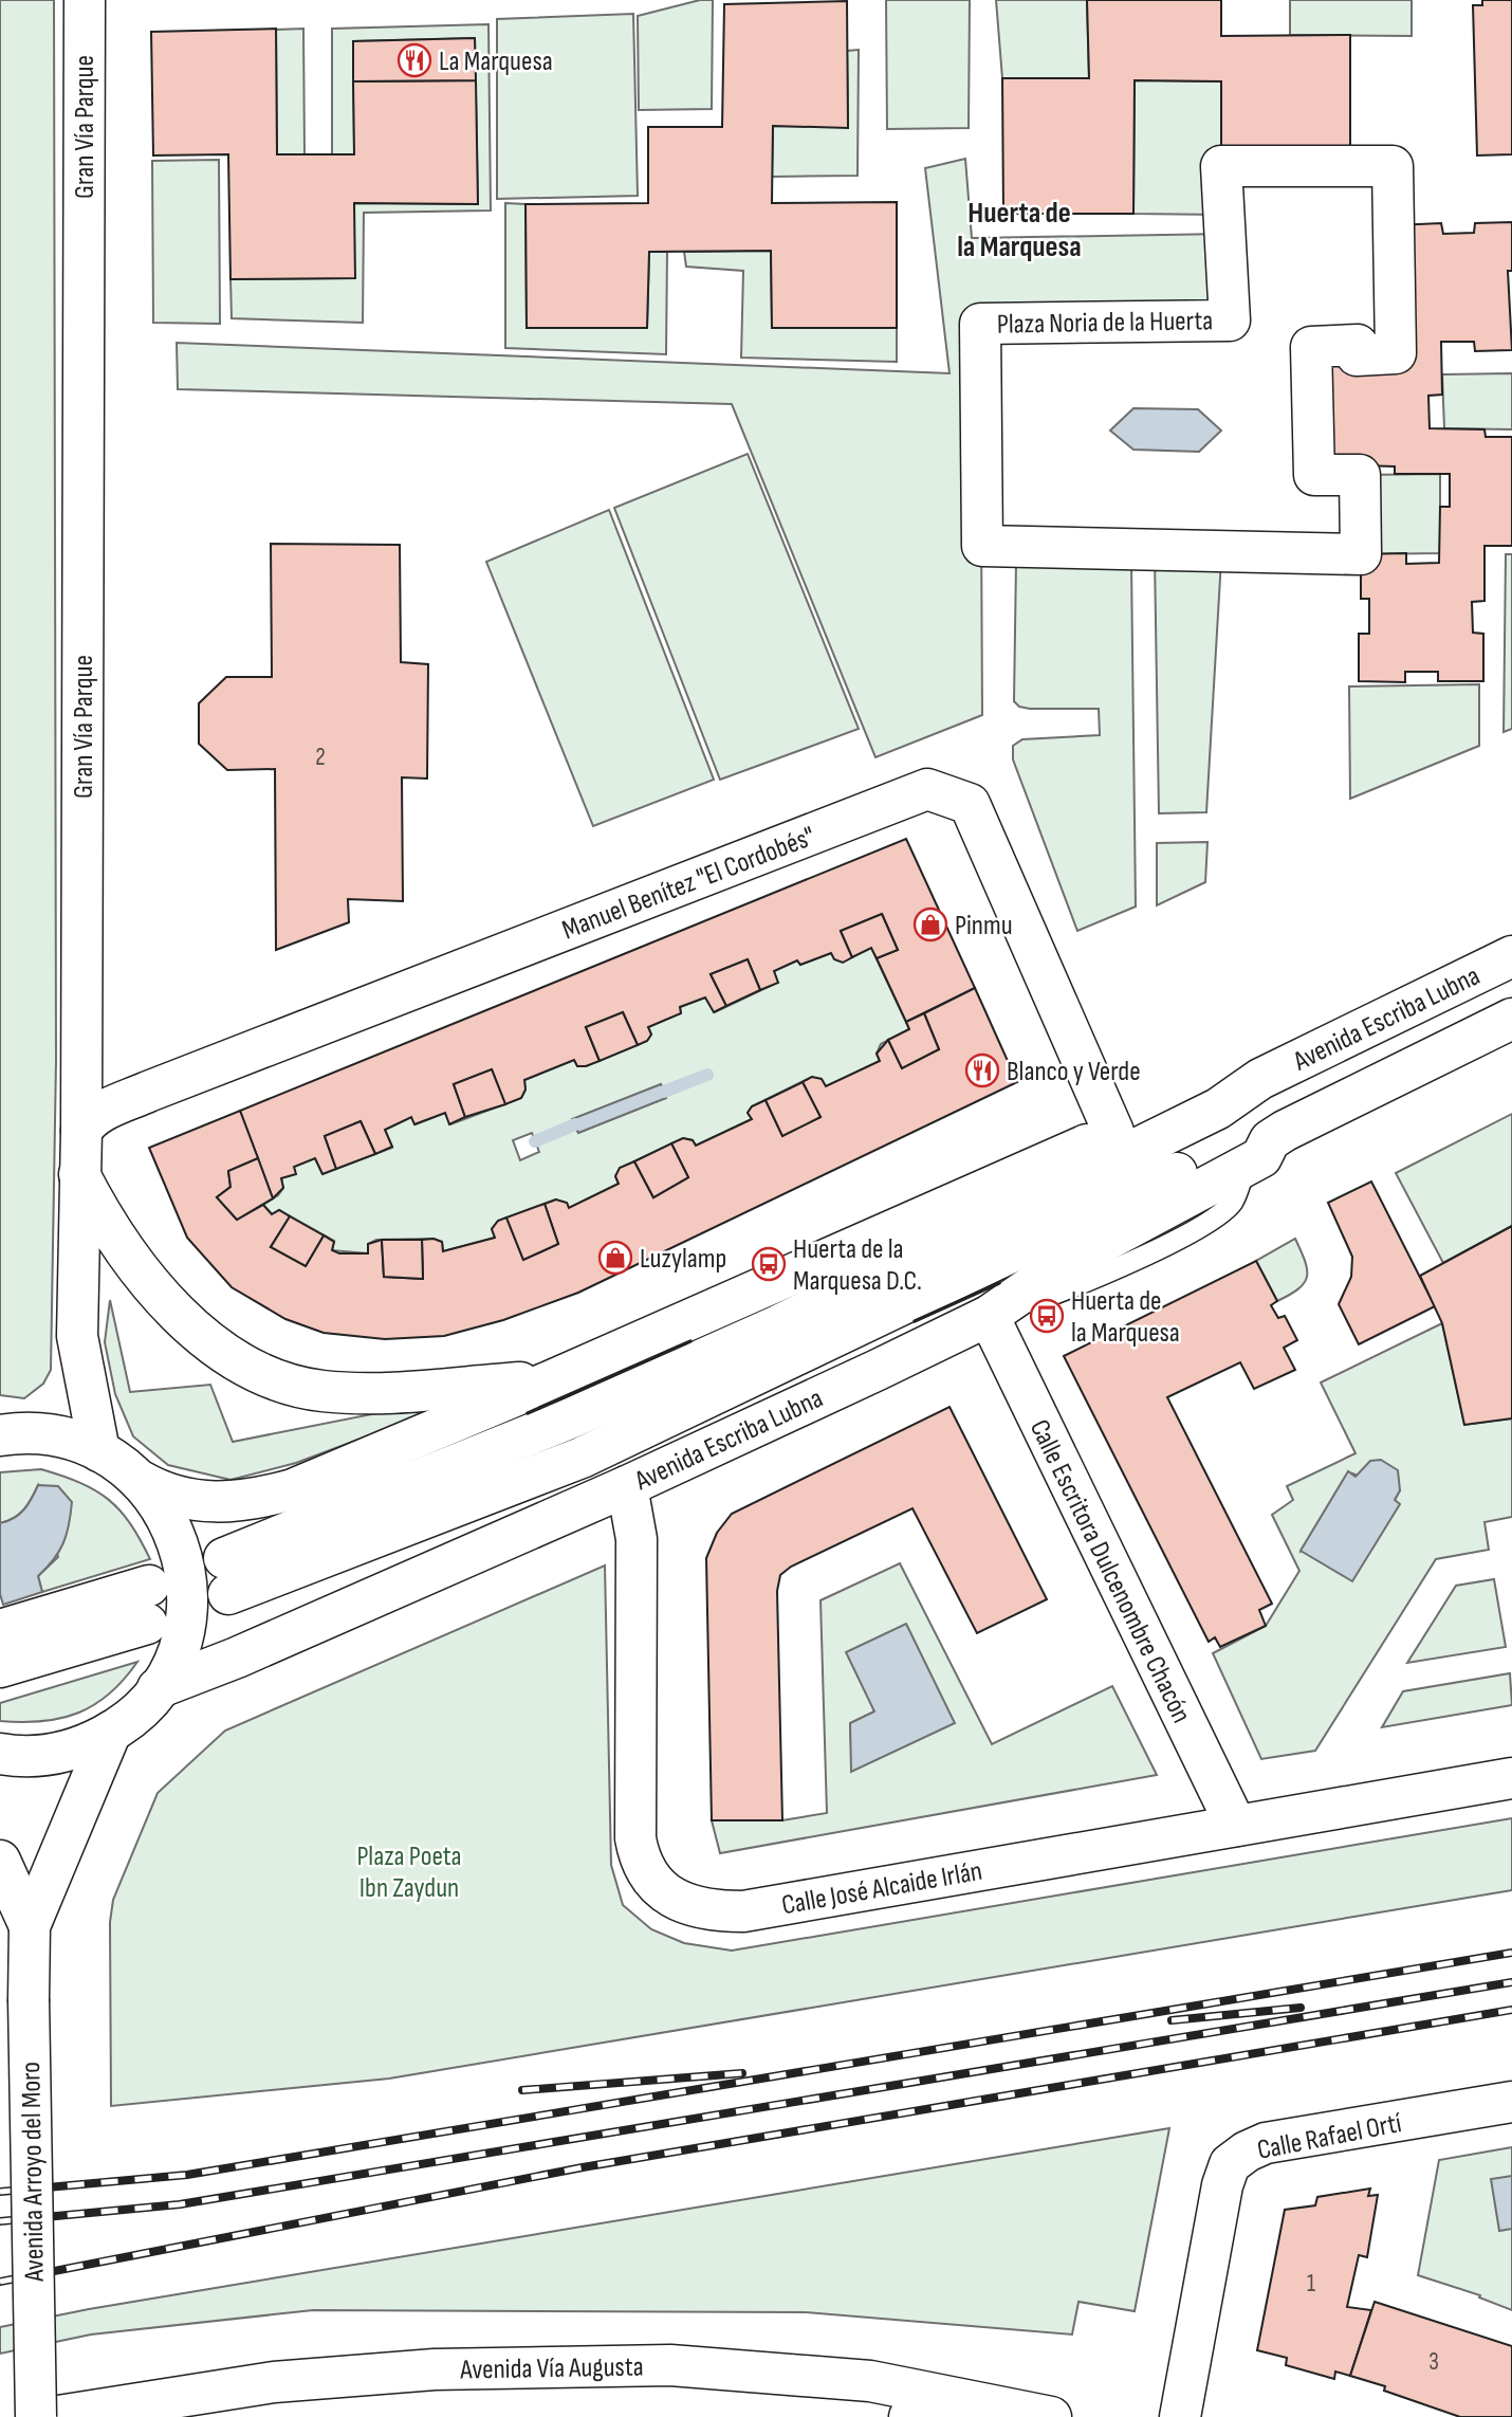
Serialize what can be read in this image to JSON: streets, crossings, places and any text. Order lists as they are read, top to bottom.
{
  "streets": {
    "main road": [
      "Gran Vía Parque",
      "Plaza Noria de la Huerta",
      "Manuel Benítez \"El Cordobés\"",
      "Avenida Escriba Lubna",
      "Calle Escritora Dulcenombre Chacón",
      "Calle José Alcaide Irlán",
      "Calle Rafael Ortí",
      "Avenida Arroyo del Moro",
      "Avenida Vía Augusta"
    ]
  },
  "crossings": [
    ["Gran Vía Parque", "Manuel Benítez \"El Cordobés\""],
    ["Manuel Benítez \"El Cordobés\"", "Avenida Escriba Lubna"],
    ["Avenida Escriba Lubna", "Calle Escritora Dulcenombre Chacón"],
    ["Avenida Escriba Lubna", "Calle José Alcaide Irlán"],
    ["Calle Escritora Dulcenombre Chacón", "Calle José Alcaide Irlán"]
  ],
  "districts": ["Huerta de la Marquesa"],
  "parks": ["Plaza Poeta Ibn Zaydun"],
  "places": {
    "restaurant": ["La Marquesa", "Blanco y Verde"],
    "shop": ["Pinmu", "Luzylamp"],
    "bus stop": ["Huerta de la Marquesa D.C.", "Huerta de la Marquesa"]
  },
  "house_numbers": ["2", "1", "3"]
}
